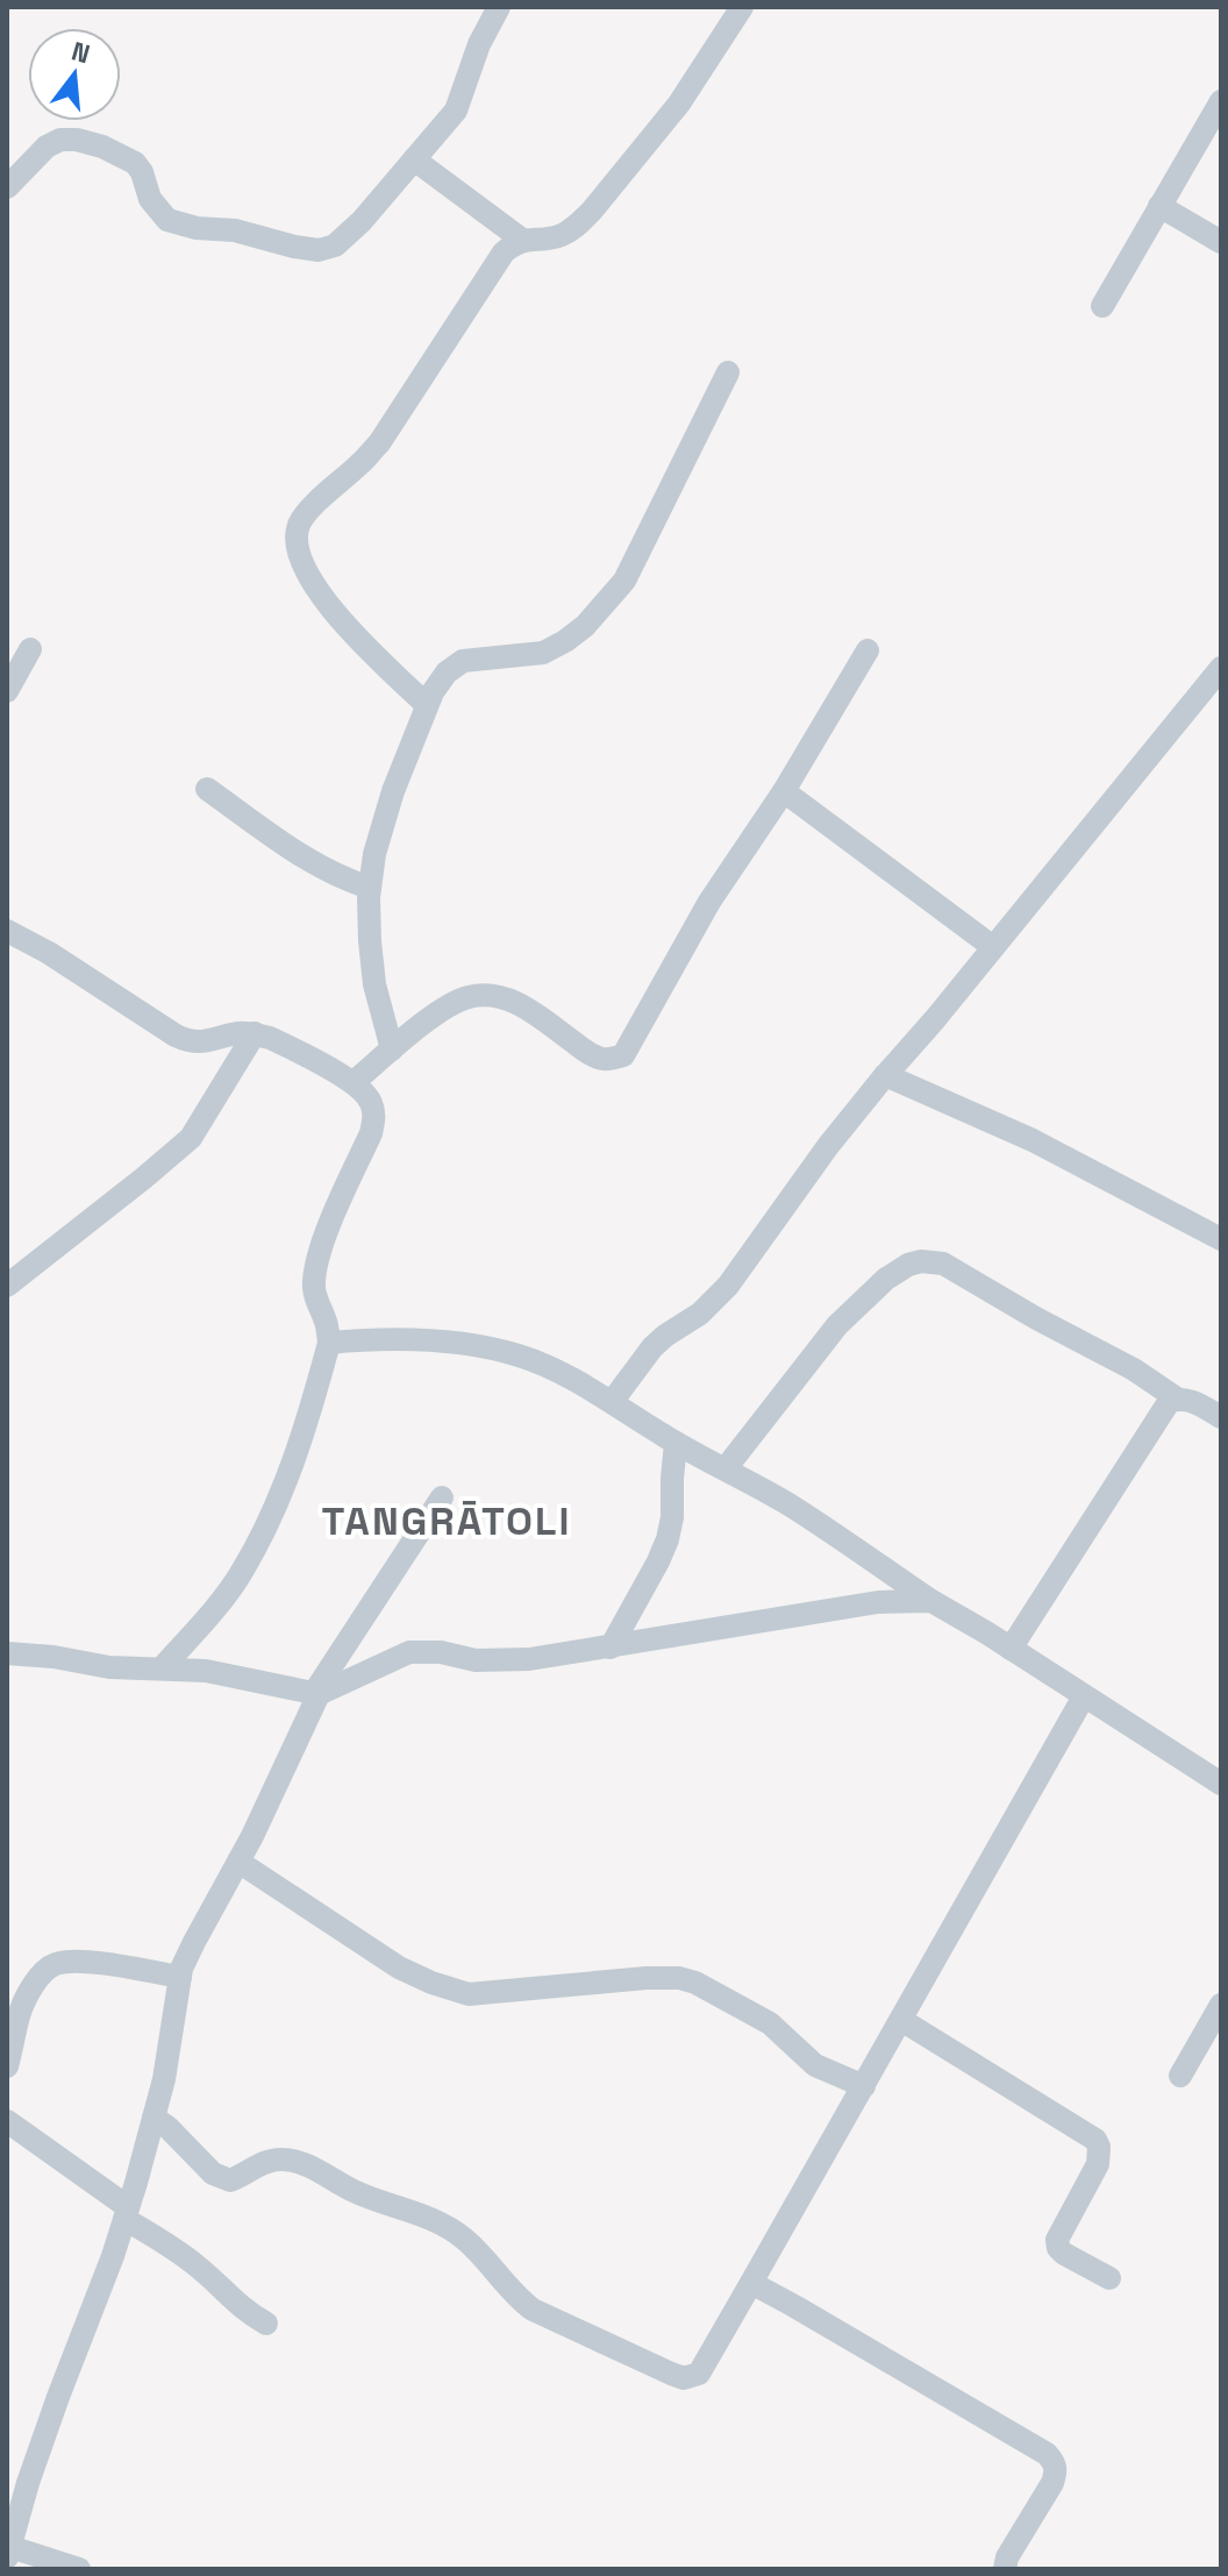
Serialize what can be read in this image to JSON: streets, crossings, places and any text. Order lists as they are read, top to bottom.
{
  "districts": ["TANGRĀTOLI"],
  "north": "top"
}
